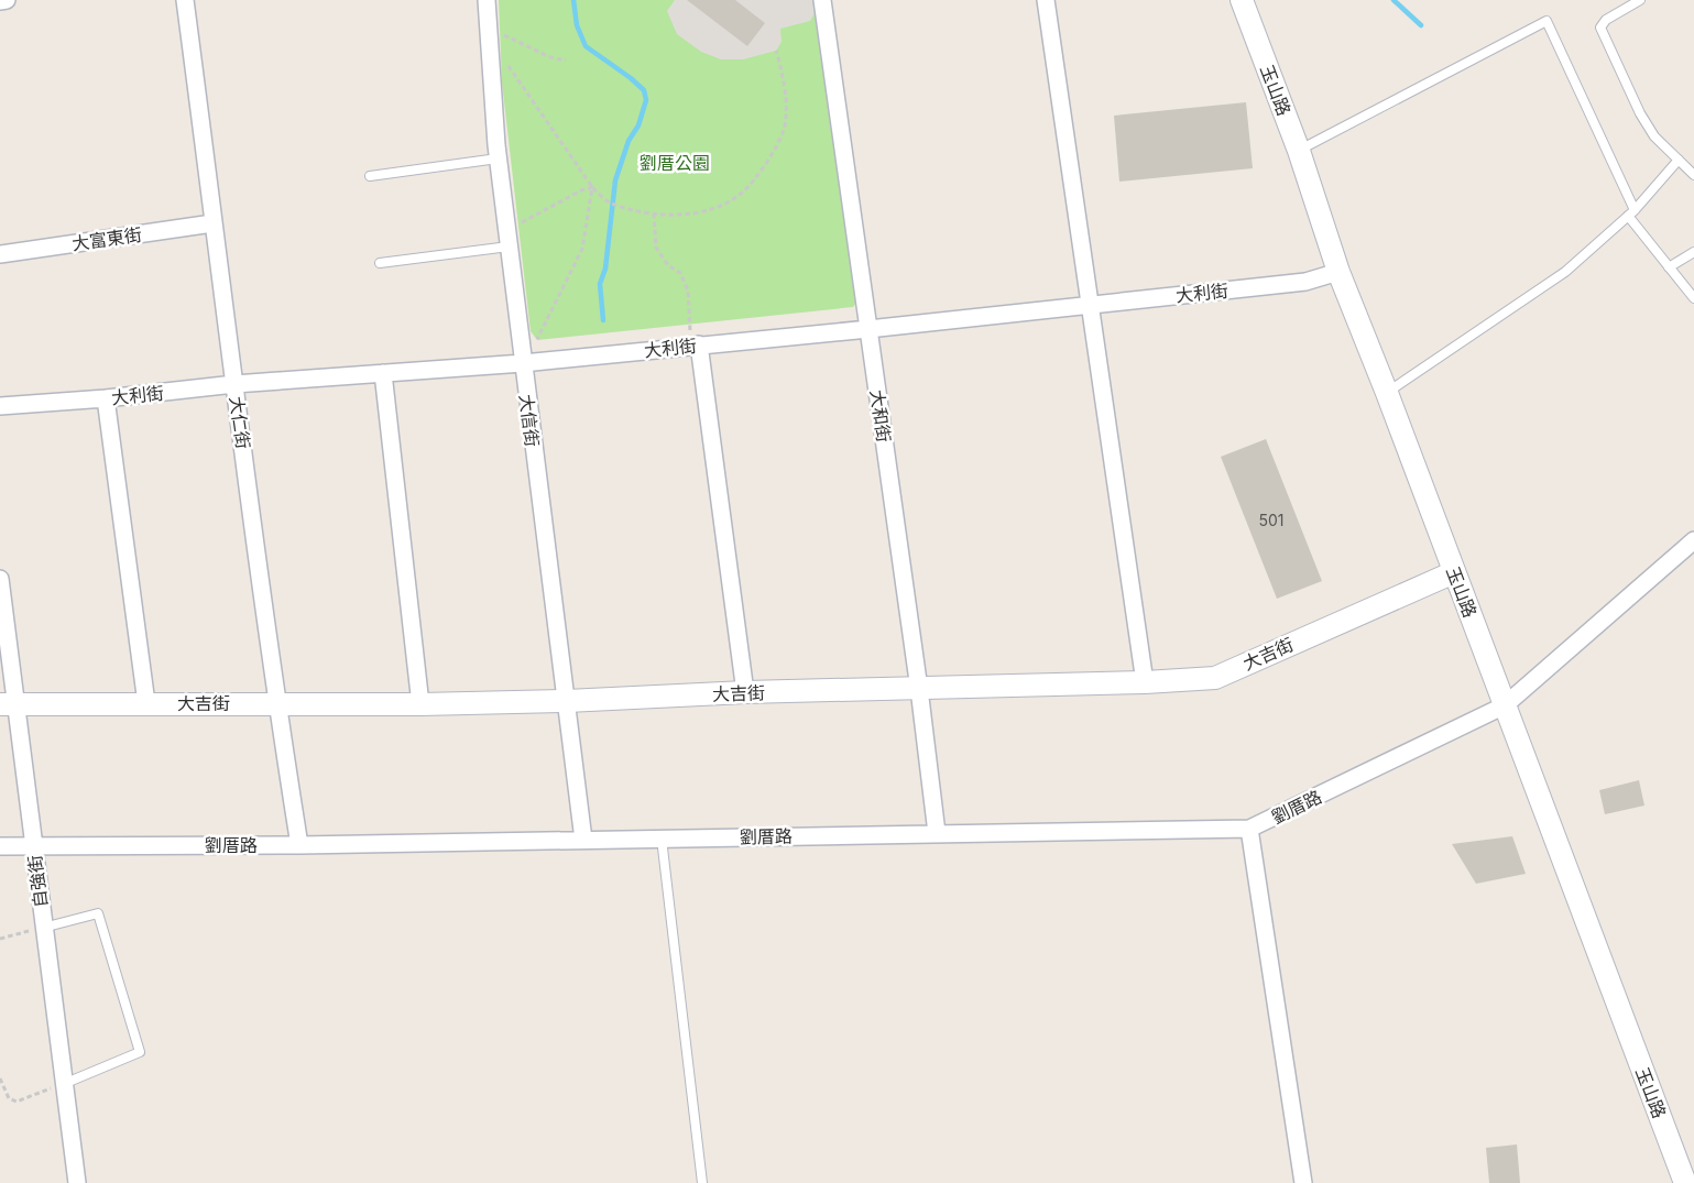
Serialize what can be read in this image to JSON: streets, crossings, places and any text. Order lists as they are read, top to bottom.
{
  "streets": {
    "street": [
      "玉山路",
      "大富東街",
      "大利街",
      "大和街",
      "大信街",
      "大仁街",
      "大吉街",
      "劉厝路",
      "自強街"
    ]
  },
  "crossings": [
    ["玉山路", "大利街"],
    ["玉山路", "大吉街"],
    ["玉山路", "劉厝路"],
    ["大富東街", "大仁街"],
    ["大利街", "大和街"],
    ["大利街", "大信街"],
    ["大利街", "大仁街"],
    ["大和街", "大吉街"],
    ["大和街", "劉厝路"],
    ["大信街", "大吉街"],
    ["大信街", "劉厝路"],
    ["大仁街", "大吉街"],
    ["大仁街", "劉厝路"],
    ["大吉街", "自強街"],
    ["劉厝路", "自強街"]
  ],
  "parks": ["劉厝公園"],
  "house_numbers": ["501"]
}
